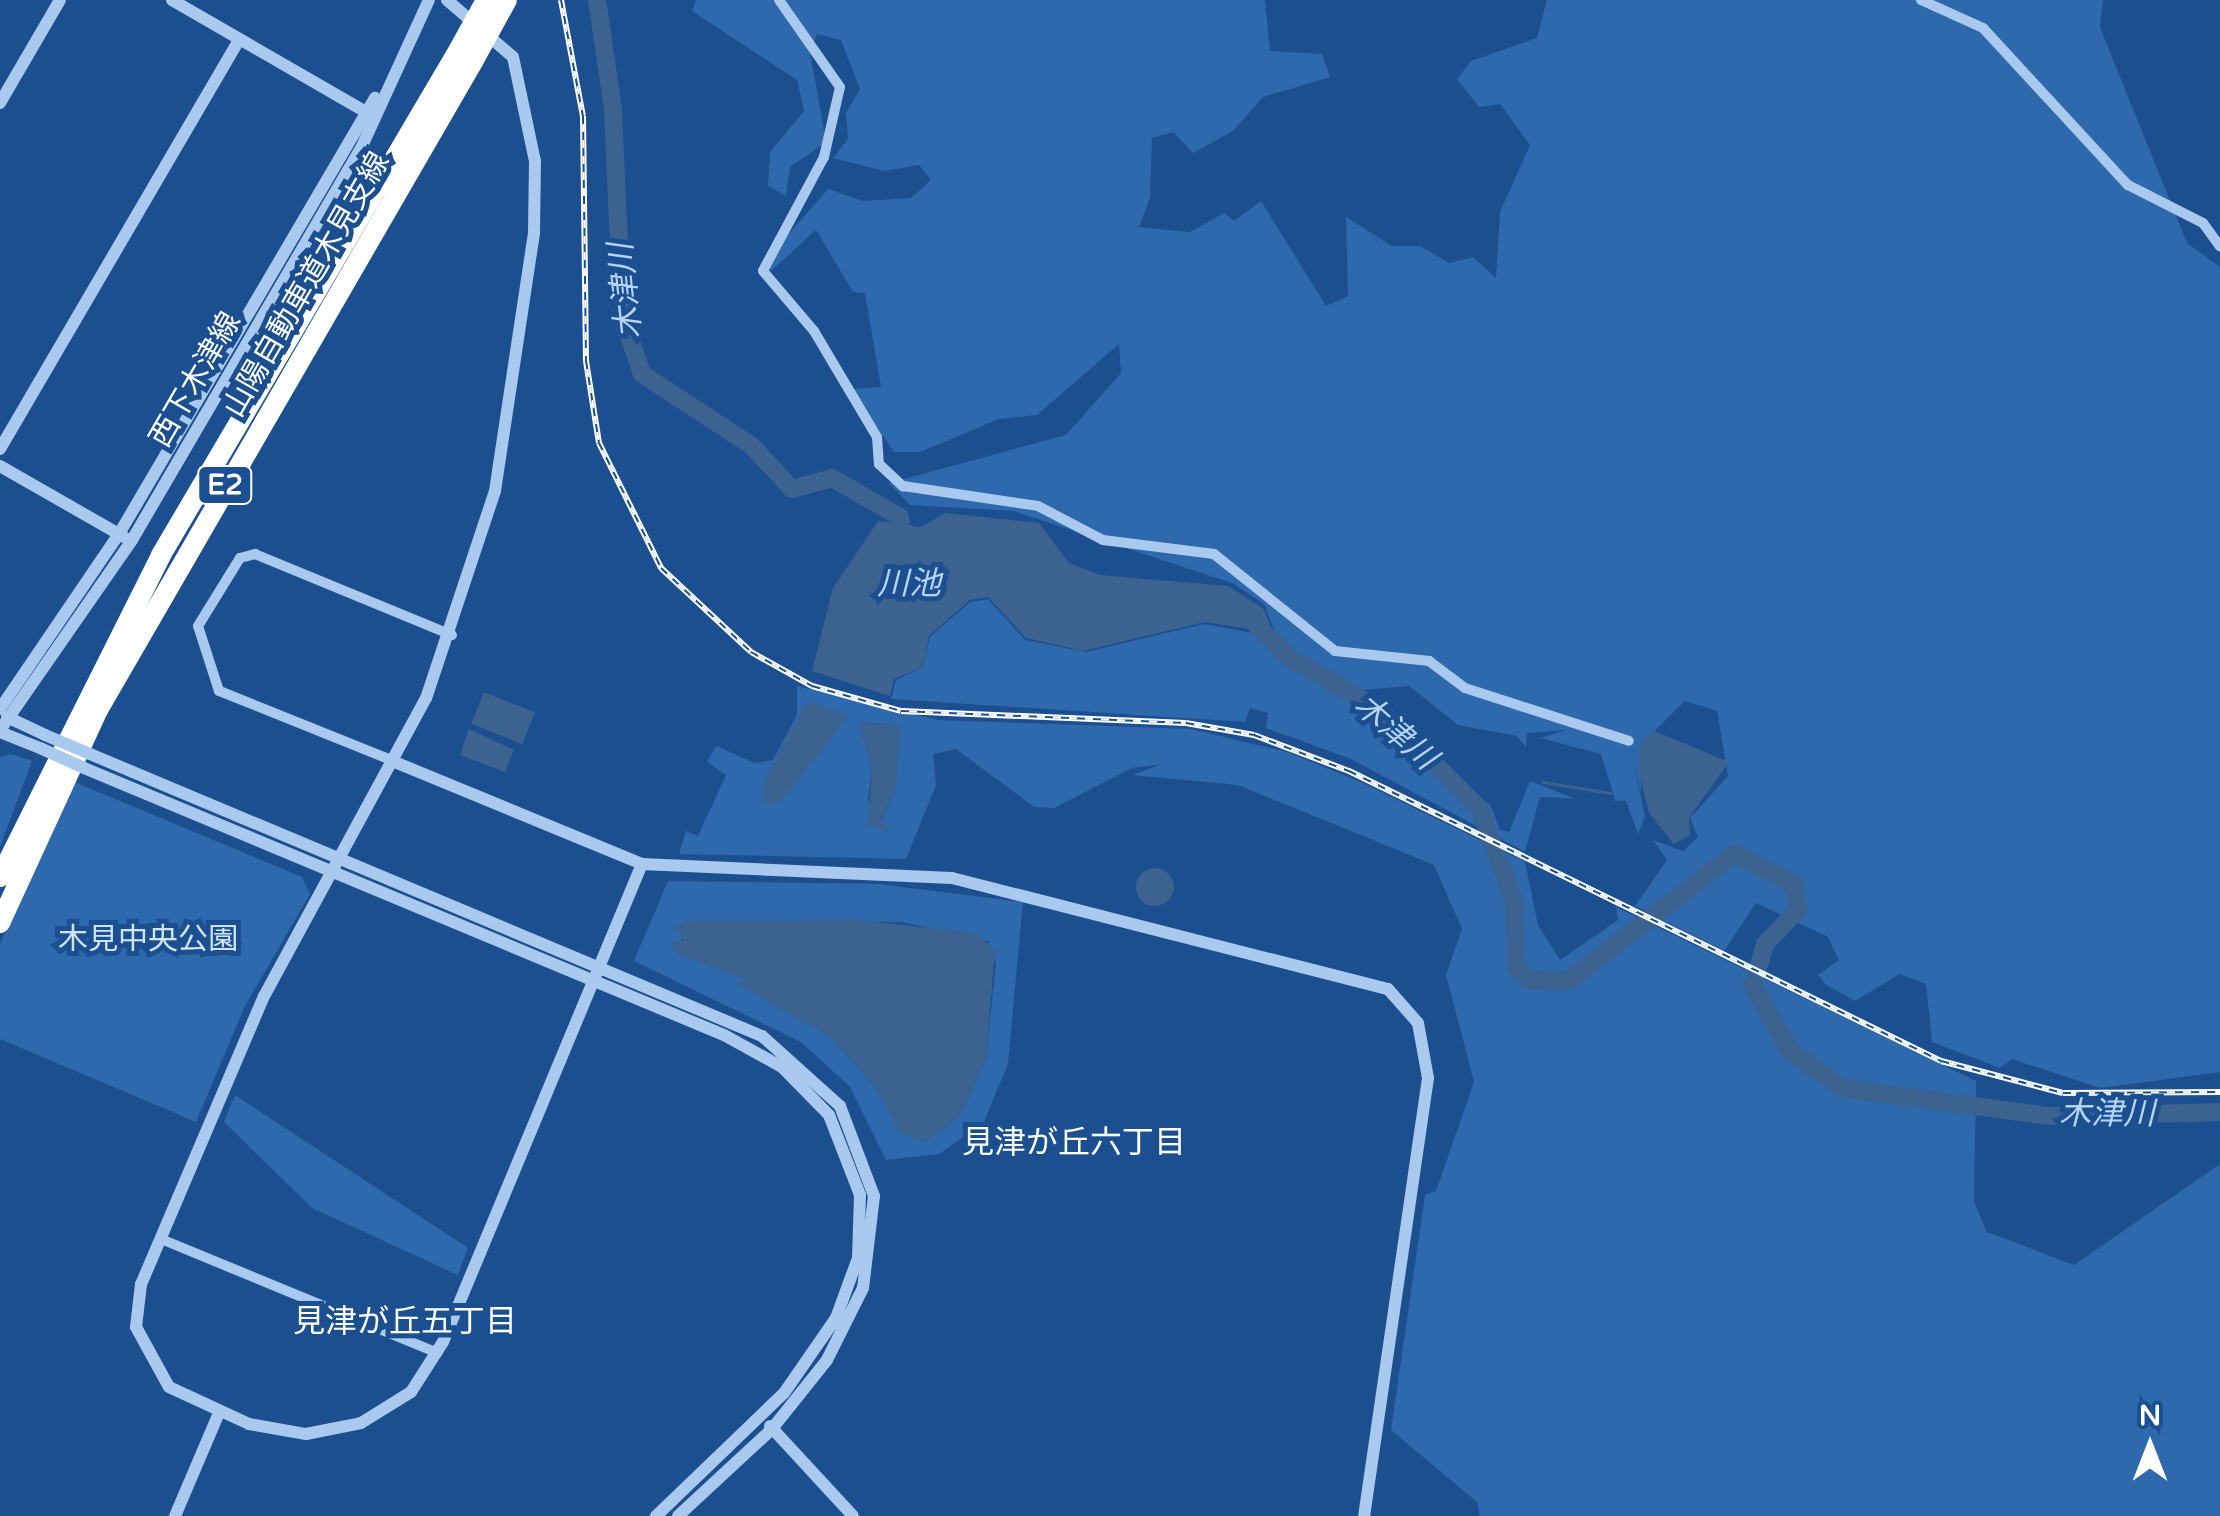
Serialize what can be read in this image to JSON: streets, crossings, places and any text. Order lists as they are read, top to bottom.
{
  "streets": {
    "highway": ["山陽自動車道木見支線", "E2"],
    "street": ["西下木津線"]
  },
  "districts": ["見津が丘六丁目", "見津が丘五丁目"],
  "water": ["木津川", "川池"],
  "parks": ["木見中央公園"],
  "north": "top"
}
